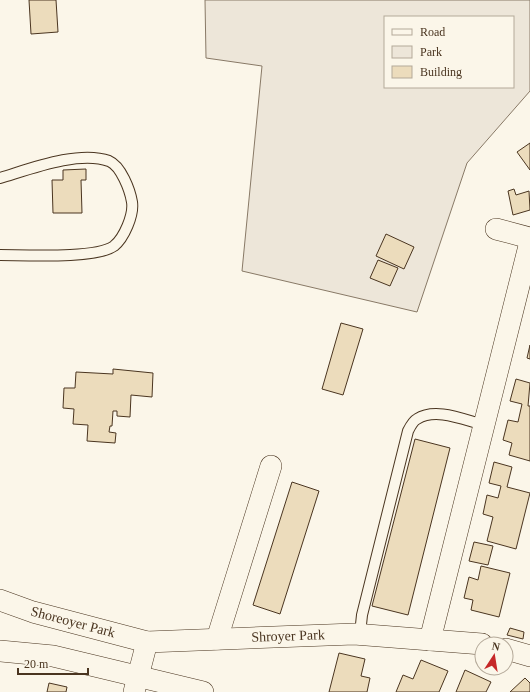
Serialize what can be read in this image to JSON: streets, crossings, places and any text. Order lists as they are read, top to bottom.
{
  "streets": {
    "street": ["Shoreoyer Park", "Shroyer Park"]
  },
  "crossings": [
    ["Shoreoyer Park", "Shroyer Park"]
  ],
  "legend": ["Road", "Park", "Building"],
  "scale_bar": "20 m",
  "north": "top"
}
